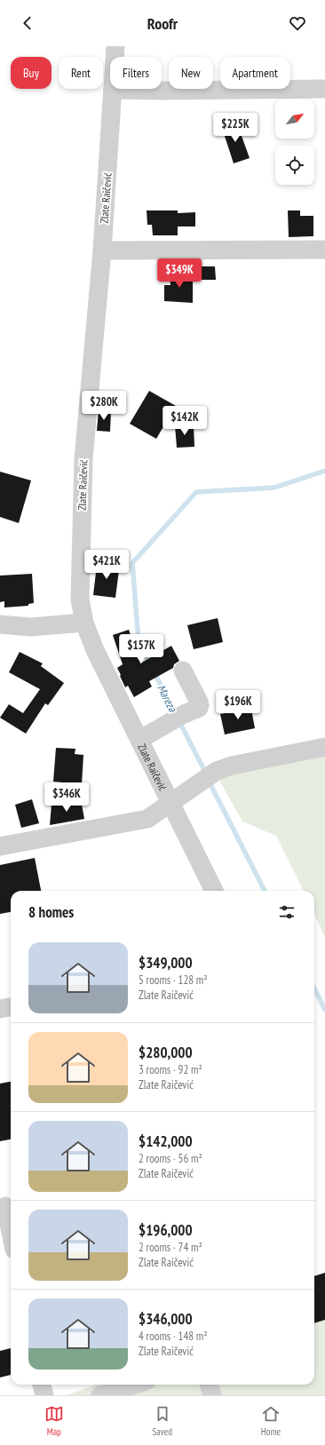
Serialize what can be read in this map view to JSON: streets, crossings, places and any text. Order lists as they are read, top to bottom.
{
  "streets": {
    "street": ["Zlate Raičević"]
  },
  "water": ["Mareza"],
  "north": "top right",
  "page": {
    "header": "Roofr",
    "chip": [
      "Buy",
      "Rent",
      "Filters",
      "New",
      "Apartment"
    ],
    "price": [
      "$225K",
      "$349K",
      "$280K",
      "$142K",
      "$421K",
      "$157K",
      "$196K",
      "$346K"
    ],
    "heading": "8 homes",
    "list": [
      {
        "name": "$349,000",
        "note": "5 rooms · 128 m² · Zlate Raičević"
      },
      {
        "name": "$280,000",
        "note": "3 rooms · 92 m² · Zlate Raičević"
      },
      {
        "name": "$142,000",
        "note": "2 rooms · 56 m² · Zlate Raičević"
      },
      {
        "name": "$196,000",
        "note": "2 rooms · 74 m² · Zlate Raičević"
      },
      {
        "name": "$346,000",
        "note": "4 rooms · 148 m² · Zlate Raičević"
      }
    ],
    "tabs": ["Map", "Saved", "Home"]
  }
}
